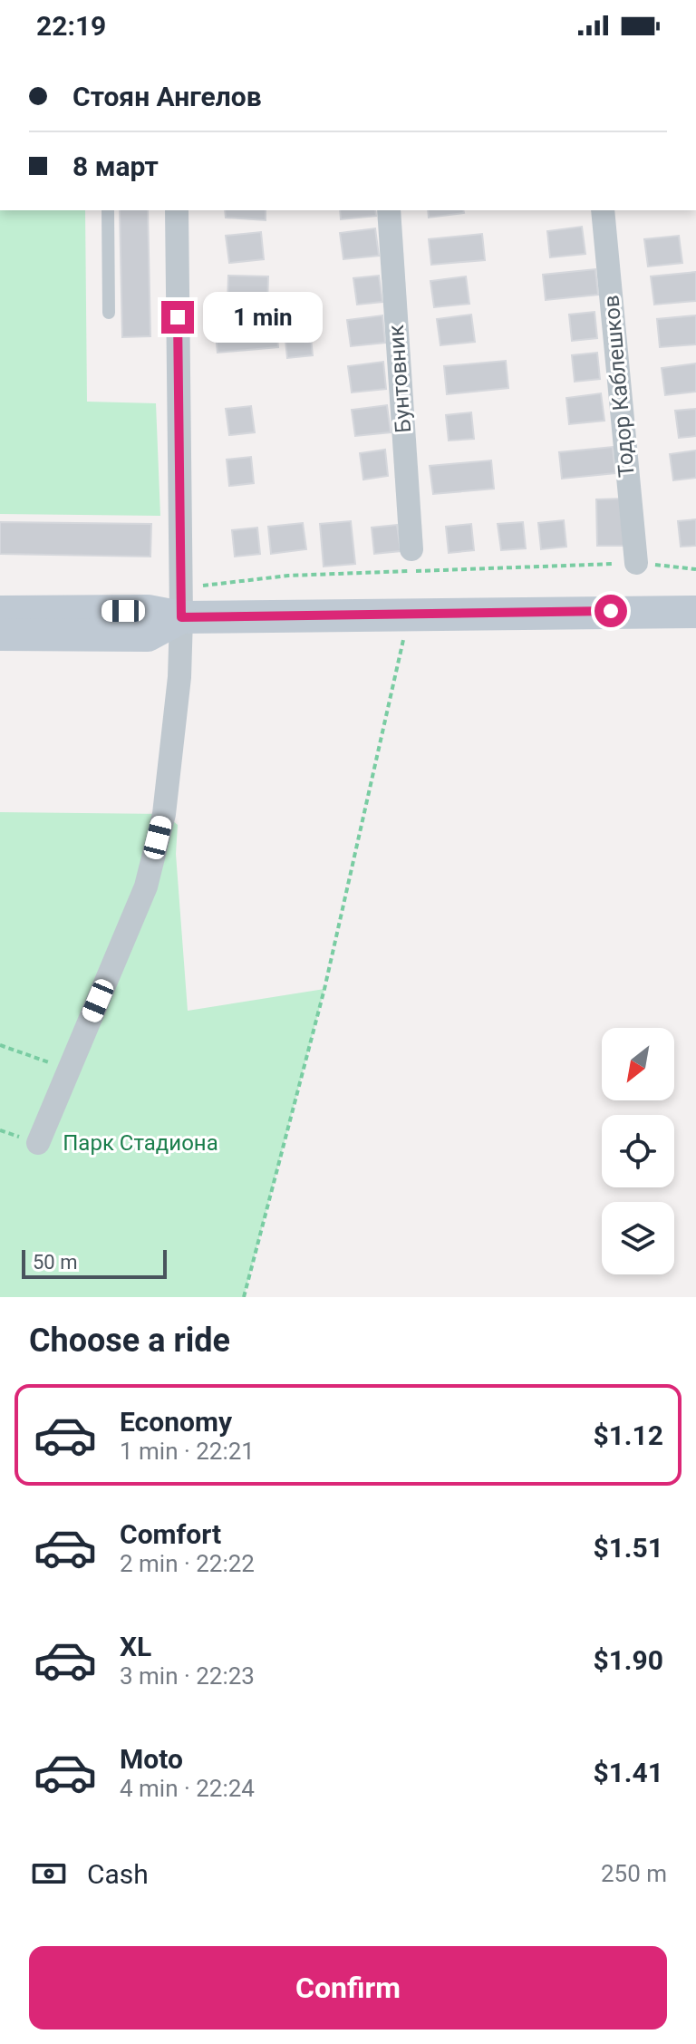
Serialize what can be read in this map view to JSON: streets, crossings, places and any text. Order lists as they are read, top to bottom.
{
  "streets": {
    "street": ["Бунтовник", "Тодор Каблешков"]
  },
  "parks": ["Парк Стадиона"],
  "scale_bar": "50 m",
  "north": "bottom left",
  "page": {
    "status": "22:19",
    "banner": ["Стоян Ангелов", "8 март"],
    "bubble": "1 min",
    "scale": "50 m",
    "heading": "Choose a ride",
    "list": [
      {
        "name": "Economy",
        "note": "1 min · 22:21",
        "value": "$1.12"
      },
      {
        "name": "Comfort",
        "note": "2 min · 22:22",
        "value": "$1.51"
      },
      {
        "name": "XL",
        "note": "3 min · 22:23",
        "value": "$1.90"
      },
      {
        "name": "Moto",
        "note": "4 min · 22:24",
        "value": "$1.41"
      }
    ],
    "pay": ["Cash", "250 m"],
    "buttons": "Confirm"
  }
}
